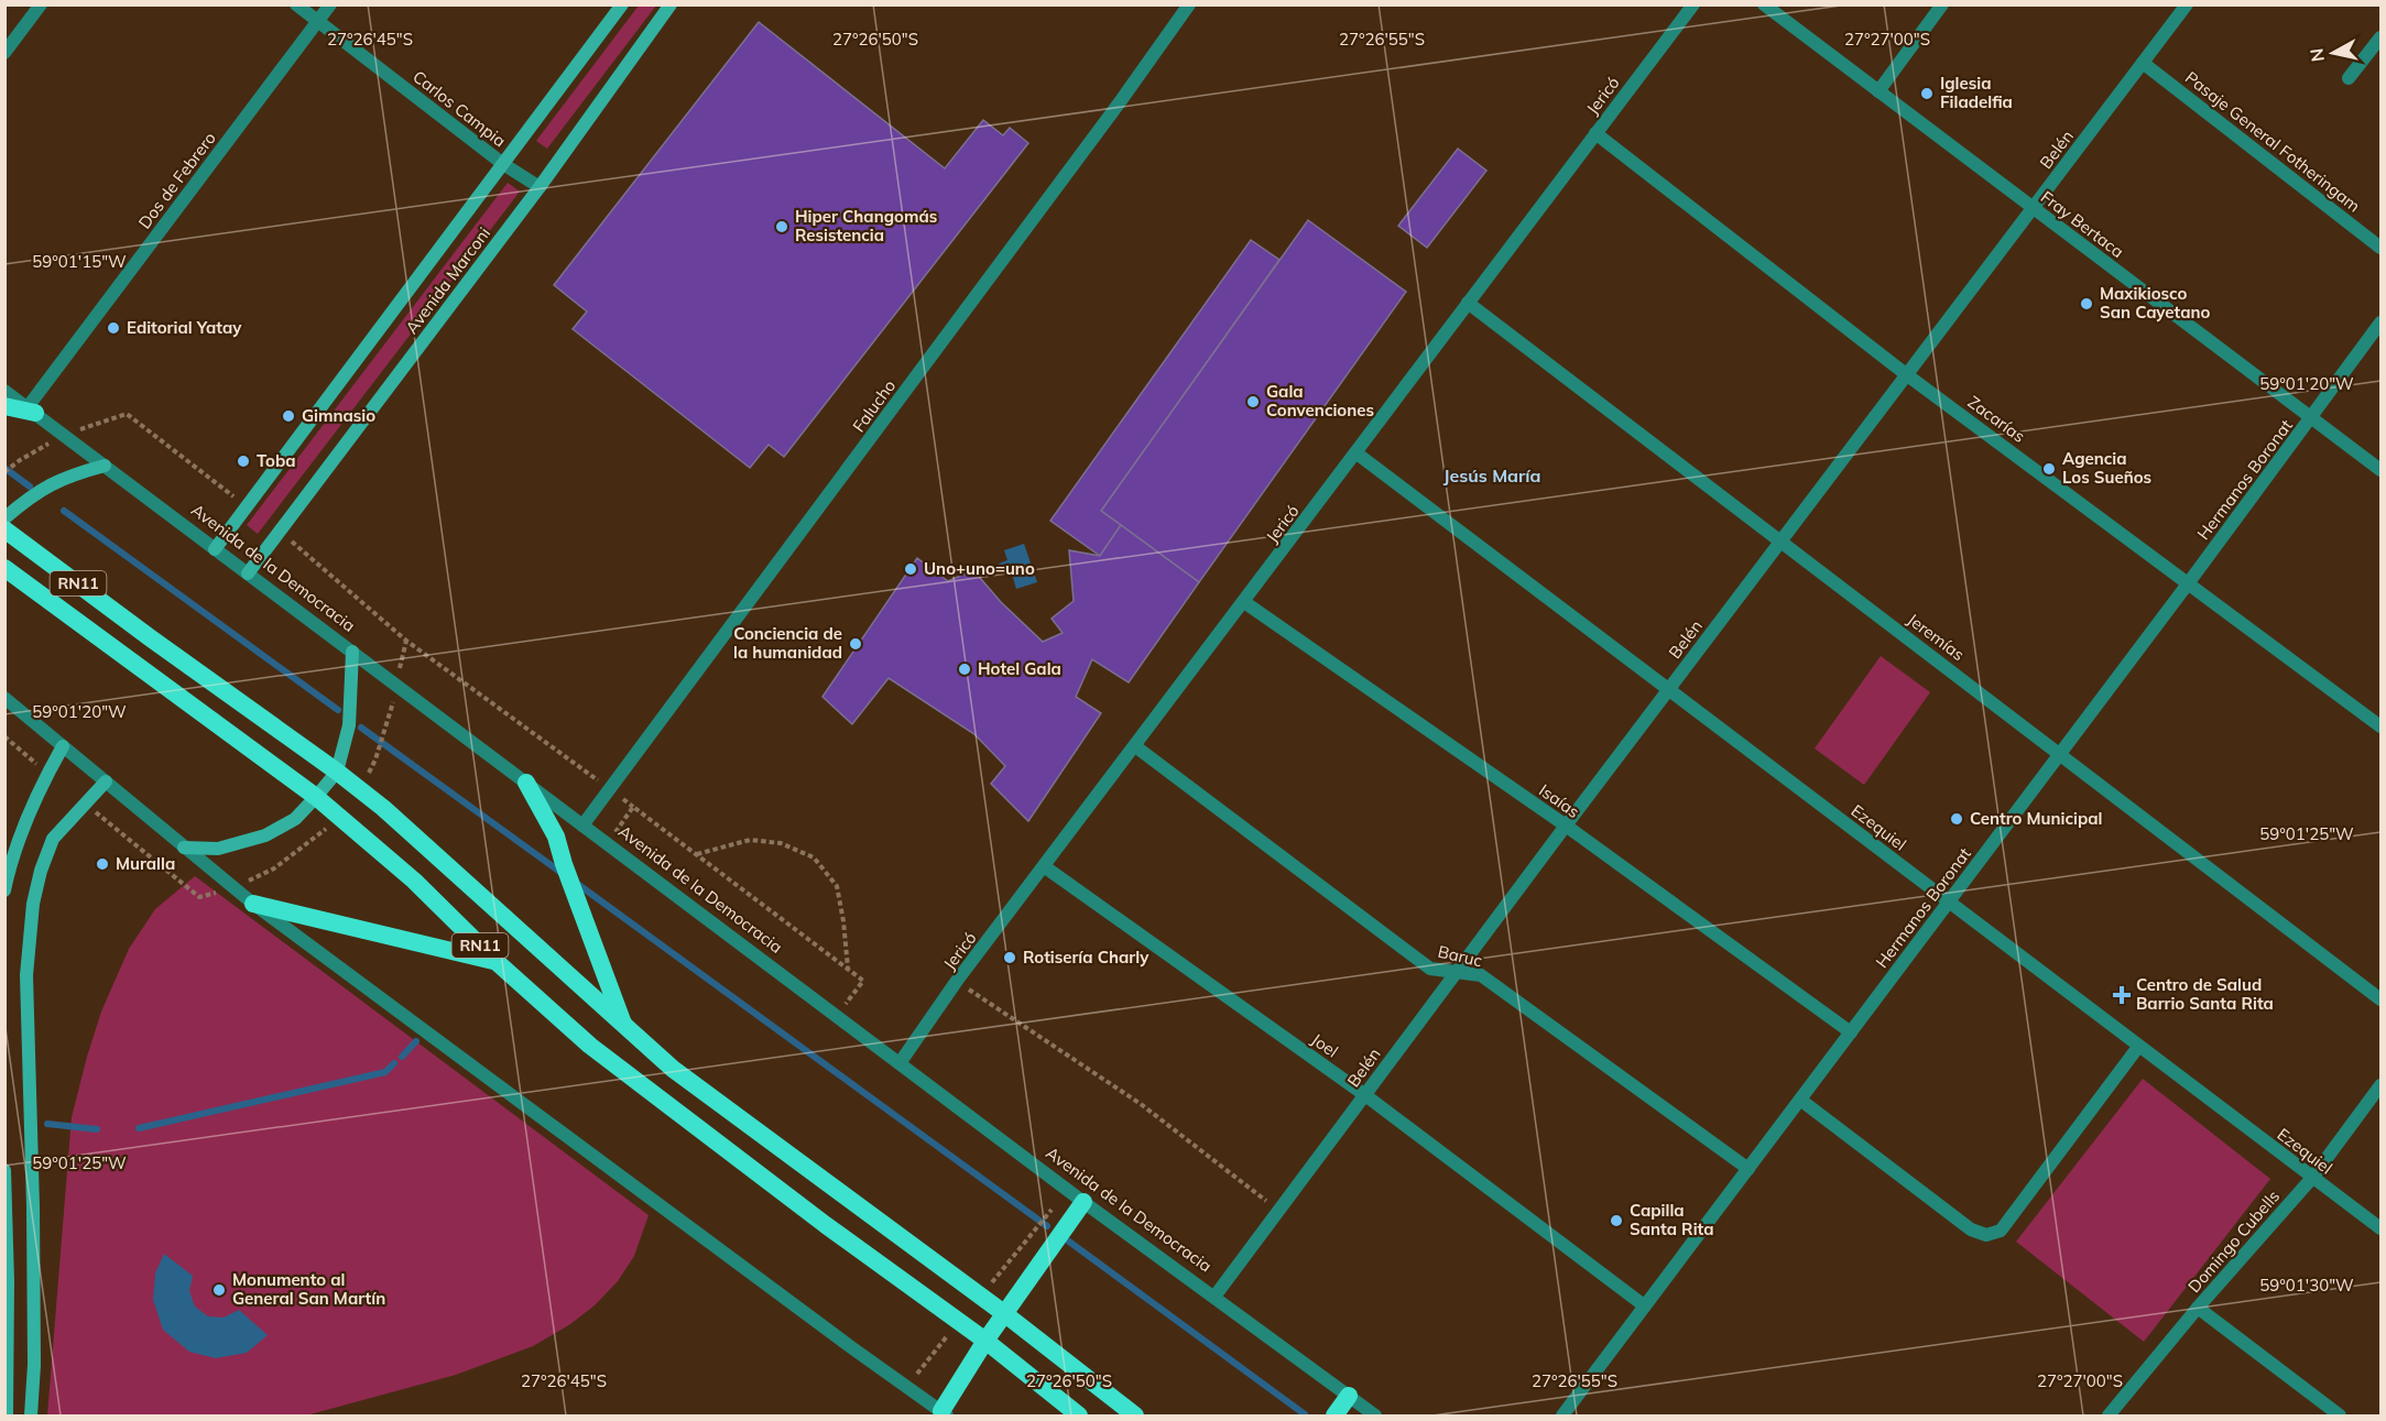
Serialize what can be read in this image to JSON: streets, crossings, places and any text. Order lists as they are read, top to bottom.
{
  "streets": {
    "highway": ["RN11"],
    "main road": ["Avenida Marconi"],
    "street": [
      "Jericó",
      "Carlos Campia",
      "Pasaje General Fotheringam",
      "Belén",
      "Dos de Febrero",
      "Fray Bertaca",
      "Falucho",
      "Zacarías",
      "Hermanos Boronat",
      "Avenida de la Democracia",
      "Jeremías",
      "Isaías",
      "Ezequiel",
      "Baruc",
      "Joel",
      "Domingo Cubells"
    ]
  },
  "crossings": [
    ["Jericó", "Zacarías"],
    ["Jericó", "Avenida de la Democracia"],
    ["Jericó", "Jeremías"],
    ["Jericó", "Isaías"],
    ["Jericó", "Ezequiel"],
    ["Jericó", "Baruc"],
    ["Jericó", "Joel"],
    ["Carlos Campia", "Dos de Febrero"],
    ["Carlos Campia", "Avenida Marconi"],
    ["Pasaje General Fotheringam", "Belén"],
    ["Belén", "Fray Bertaca"],
    ["Belén", "Zacarías"],
    ["Belén", "Avenida de la Democracia"],
    ["Belén", "Jeremías"],
    ["Belén", "Isaías"],
    ["Belén", "Ezequiel"],
    ["Belén", "Baruc"],
    ["Belén", "Joel"],
    ["Dos de Febrero", "Avenida de la Democracia"],
    ["Fray Bertaca", "Hermanos Boronat"],
    ["Avenida Marconi", "Avenida de la Democracia"],
    ["Falucho", "Avenida de la Democracia"],
    ["Zacarías", "Hermanos Boronat"],
    ["Hermanos Boronat", "Jeremías"],
    ["Hermanos Boronat", "Isaías"],
    ["Hermanos Boronat", "Ezequiel"],
    ["Hermanos Boronat", "Baruc"],
    ["Hermanos Boronat", "Joel"],
    ["Ezequiel", "Domingo Cubells"]
  ],
  "districts": ["Jesús María"],
  "places": {
    "other": [
      "Iglesia Filadelfia",
      "Hiper Changomás Resistencia",
      "Maxikiosco San Cayetano",
      "Editorial Yatay",
      "Gala Convenciones",
      "Gimnasio",
      "Toba",
      "Agencia Los Sueños",
      "Uno+uno=uno",
      "Conciencia de la humanidad",
      "Hotel Gala",
      "Centro Municipal",
      "Muralla",
      "Rotisería Charly",
      "Capilla Santa Rita",
      "Monumento al General San Martín"
    ],
    "health": ["Centro de Salud Barrio Santa Rita"]
  },
  "north": "left",
  "coordinates": [
    "27°26'45\"S",
    "27°26'50\"S",
    "27°26'55\"S",
    "27°27'00\"S",
    "59°01'15\"W",
    "59°01'20\"W",
    "59°01'25\"W",
    "59°01'30\"W"
  ]
}
